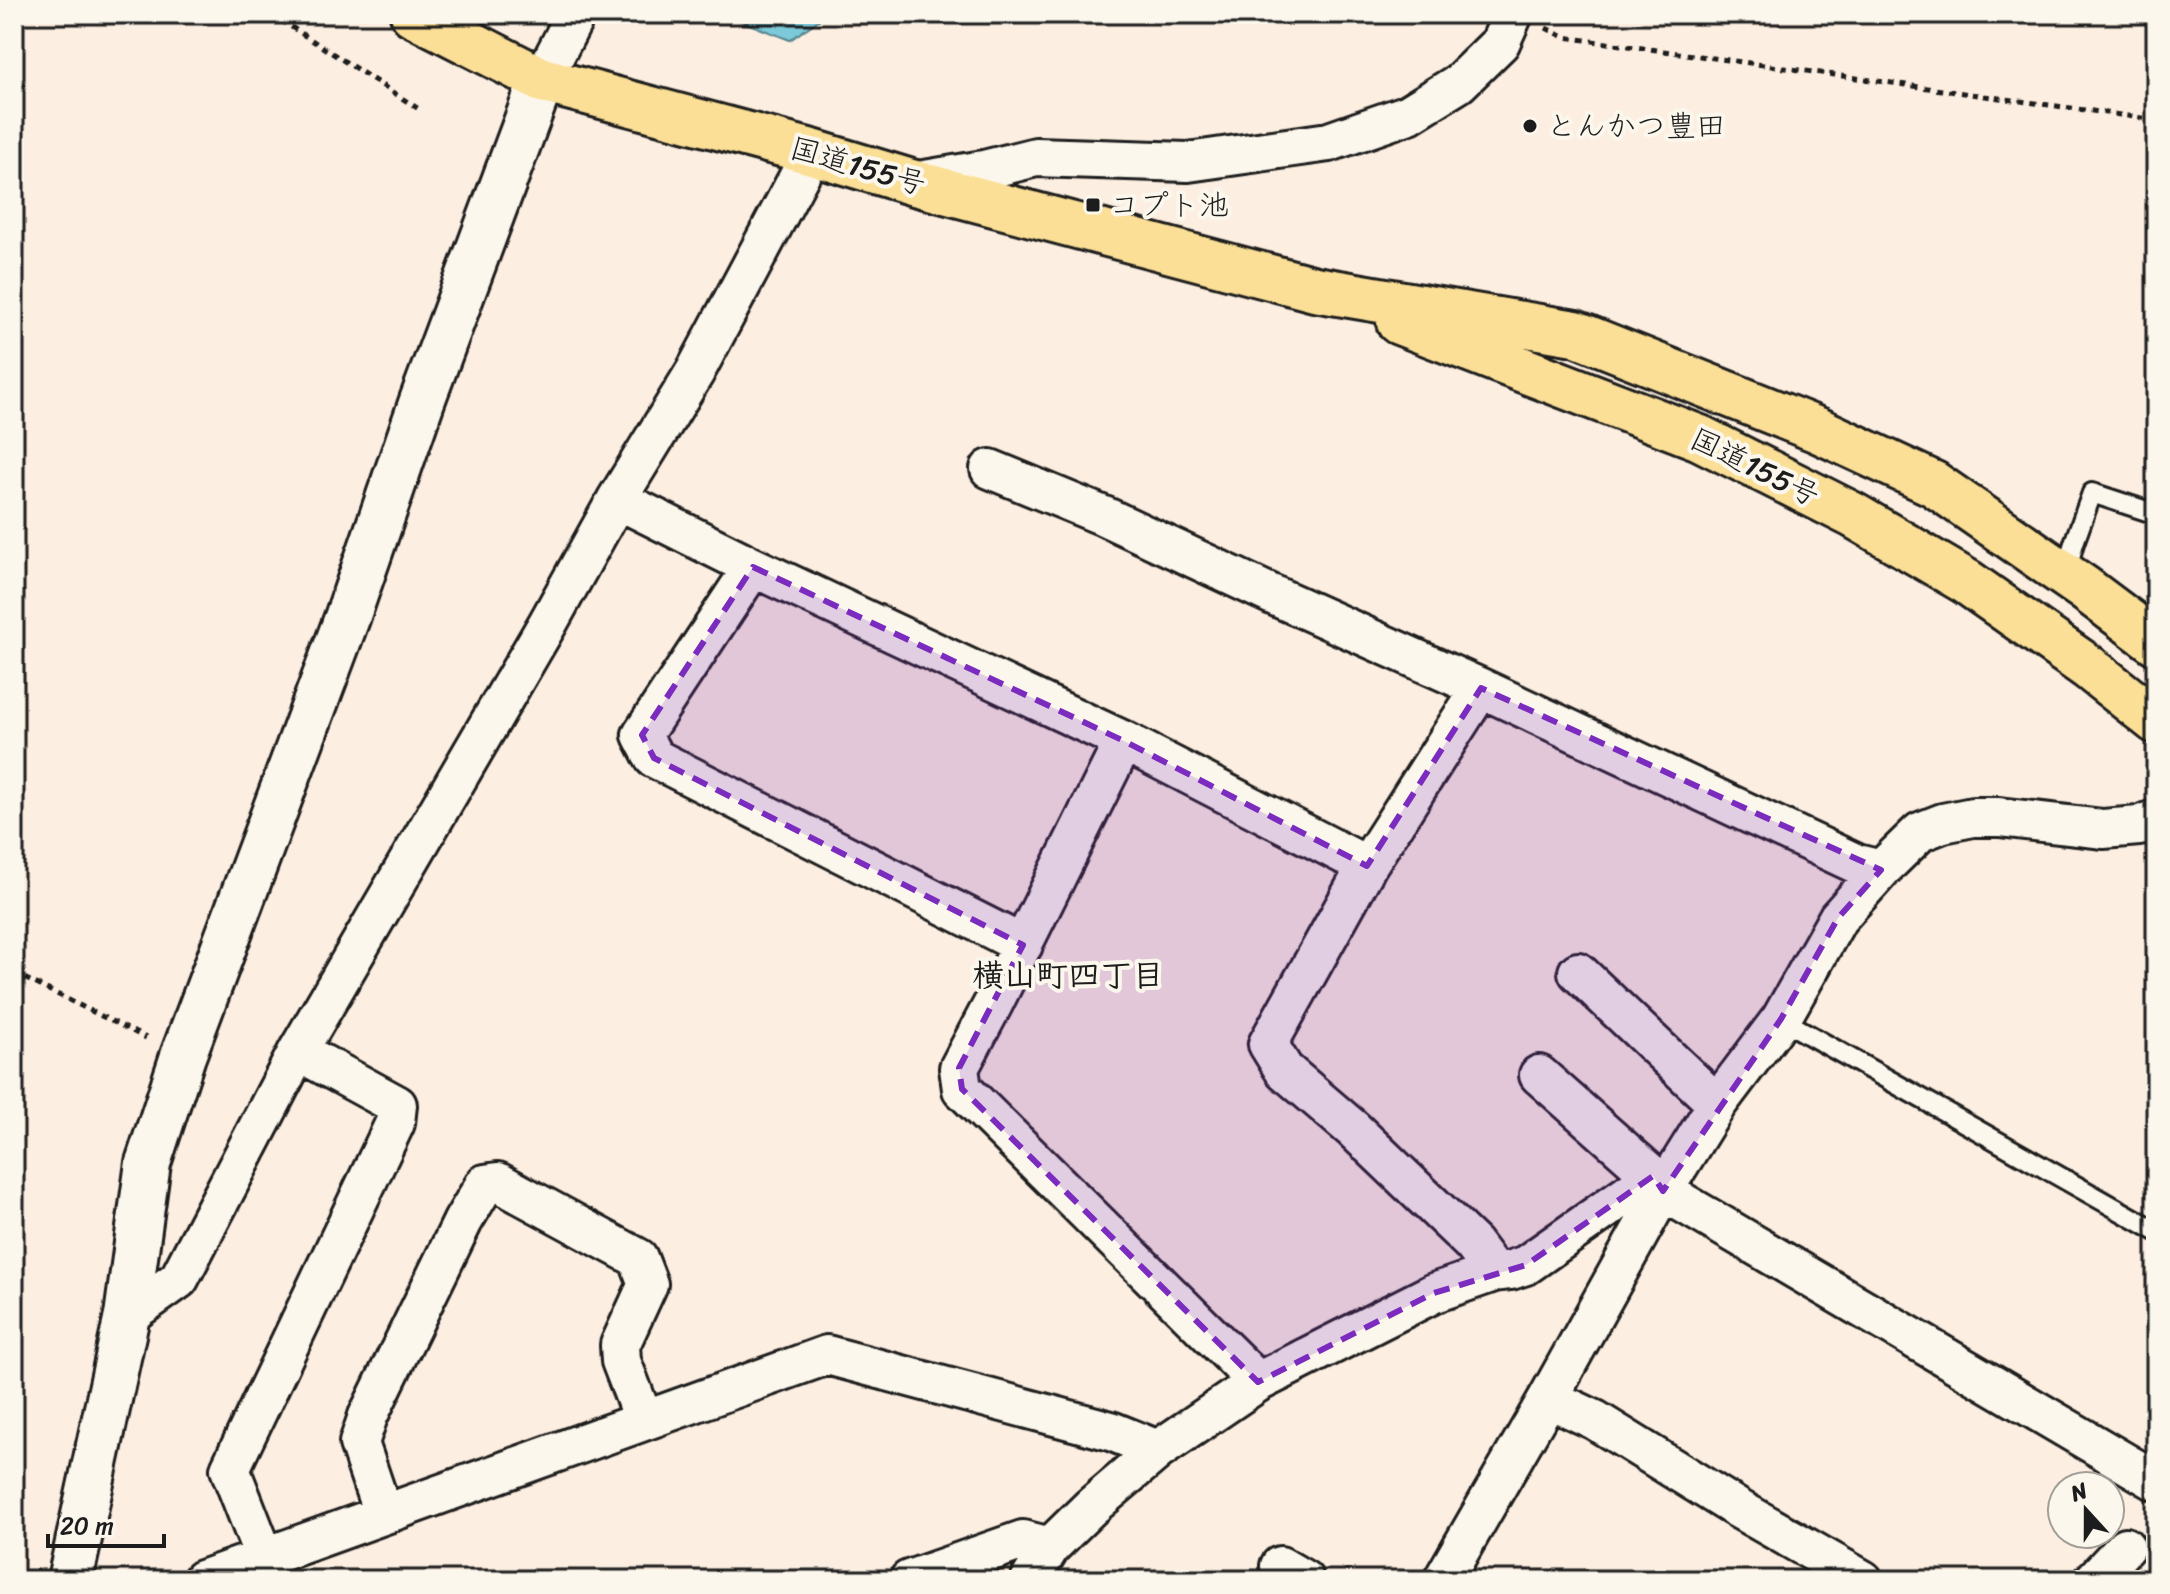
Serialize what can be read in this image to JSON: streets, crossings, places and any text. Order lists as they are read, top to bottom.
{
  "streets": {
    "highway": ["国道155号"]
  },
  "districts": ["横山町四丁目"],
  "places": {
    "other": ["とんかつ豊田"],
    "transit": ["コプト池"]
  },
  "scale_bar": "20 m",
  "north": "top"
}
